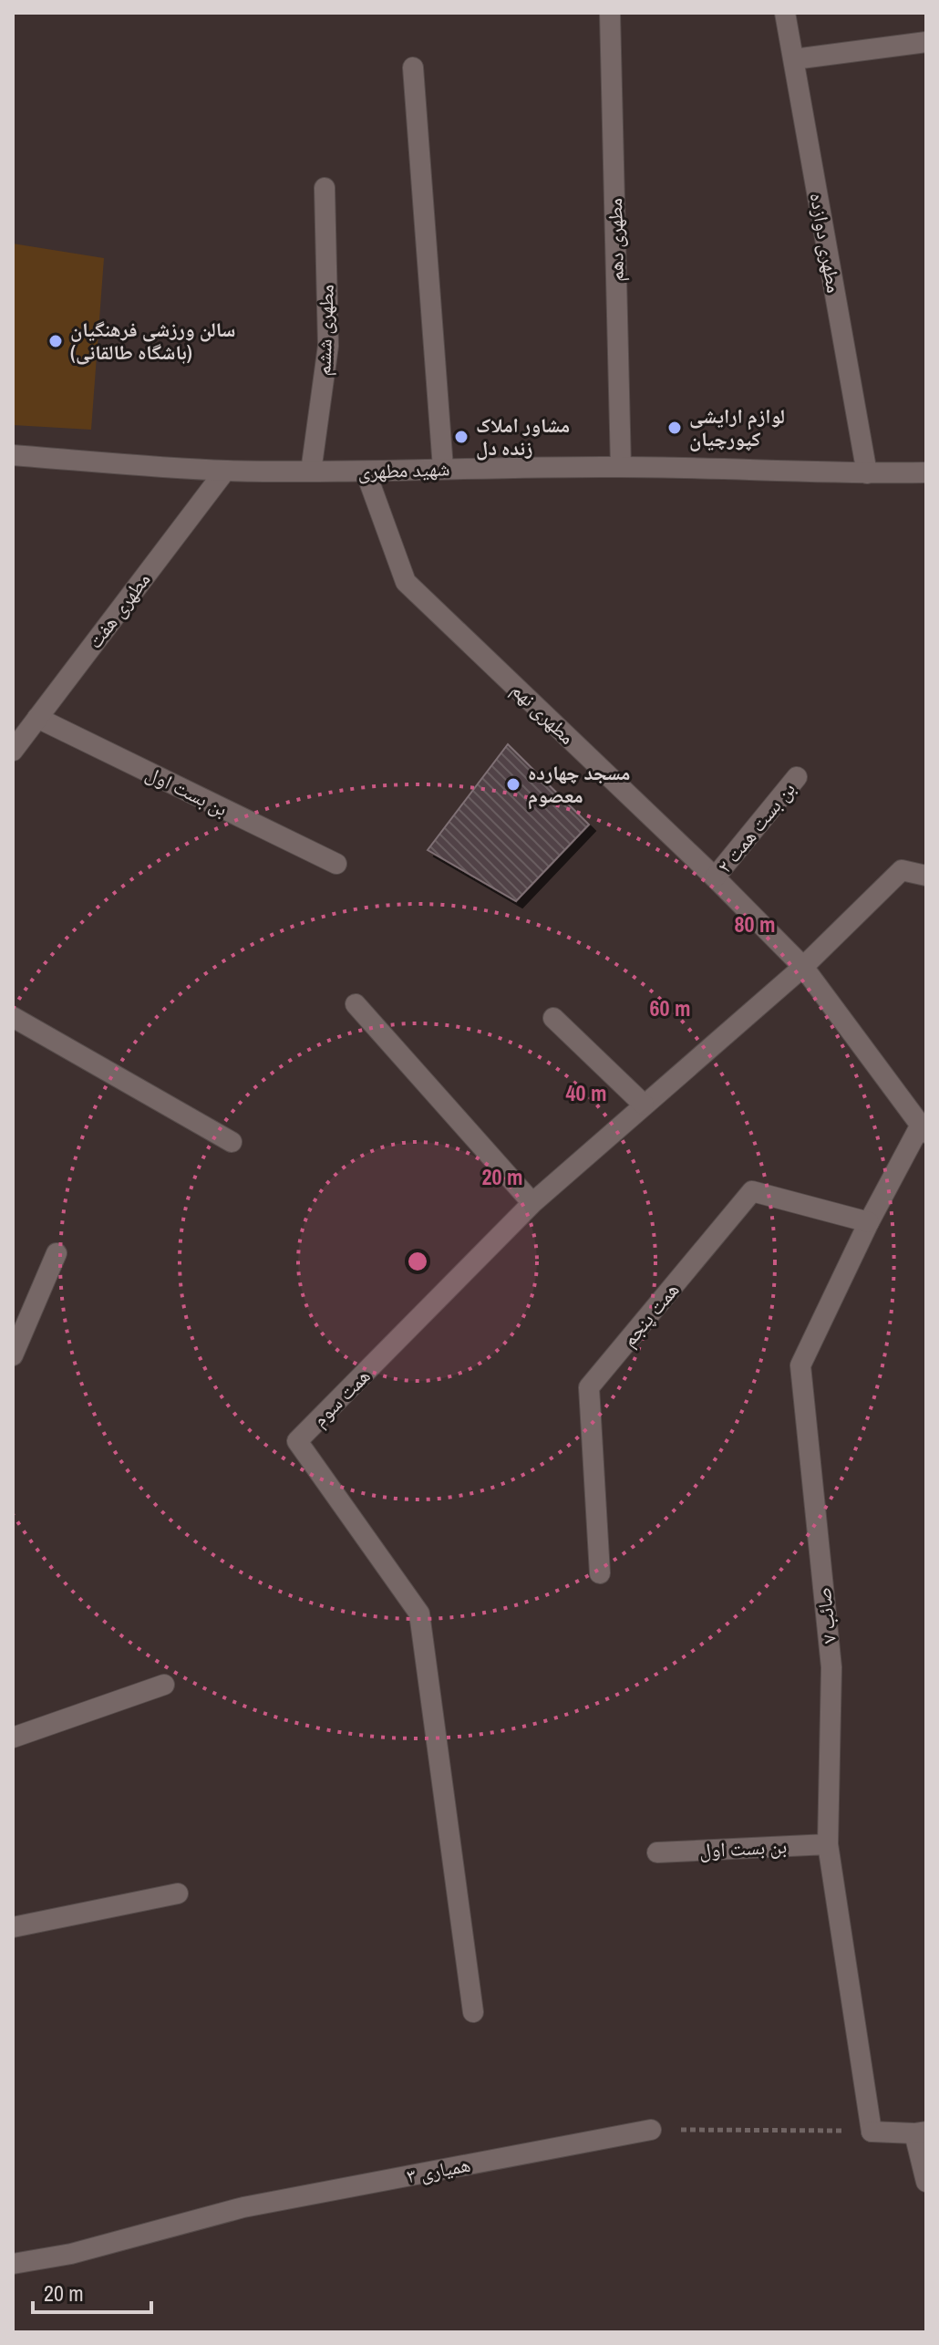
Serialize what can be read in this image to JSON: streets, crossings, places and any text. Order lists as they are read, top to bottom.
{
  "streets": {
    "street": [
      "مطهری دهم",
      "مطهری دوازده",
      "مطهری ششم",
      "شهید مطهری",
      "مطهری هفت",
      "مطهری نهم",
      "بن بست اول",
      "بن بست همت ۲",
      "همت پنجم",
      "همت سوم",
      "صائب ۷",
      "همیاری ۳"
    ]
  },
  "crossings": [
    ["مطهری دهم", "شهید مطهری"],
    ["مطهری دوازده", "شهید مطهری"],
    ["مطهری ششم", "شهید مطهری"],
    ["شهید مطهری", "مطهری هفت"],
    ["شهید مطهری", "مطهری نهم"],
    ["مطهری هفت", "بن بست اول"],
    ["مطهری نهم", "بن بست همت ۲"],
    ["مطهری نهم", "همت سوم"],
    ["مطهری نهم", "صائب ۷"],
    ["بن بست اول", "صائب ۷"],
    ["همت پنجم", "صائب ۷"]
  ],
  "places": [
    "سالن ورزشی فرهنگیان (باشگاه طالقانی)",
    "لوازم ارایشی کپورچیان",
    "مشاور املاک زنده دل",
    "مسجد چهارده معصوم"
  ],
  "scale_bar": "20 m",
  "rings": [
    "80 m",
    "60 m",
    "40 m",
    "20 m"
  ]
}
